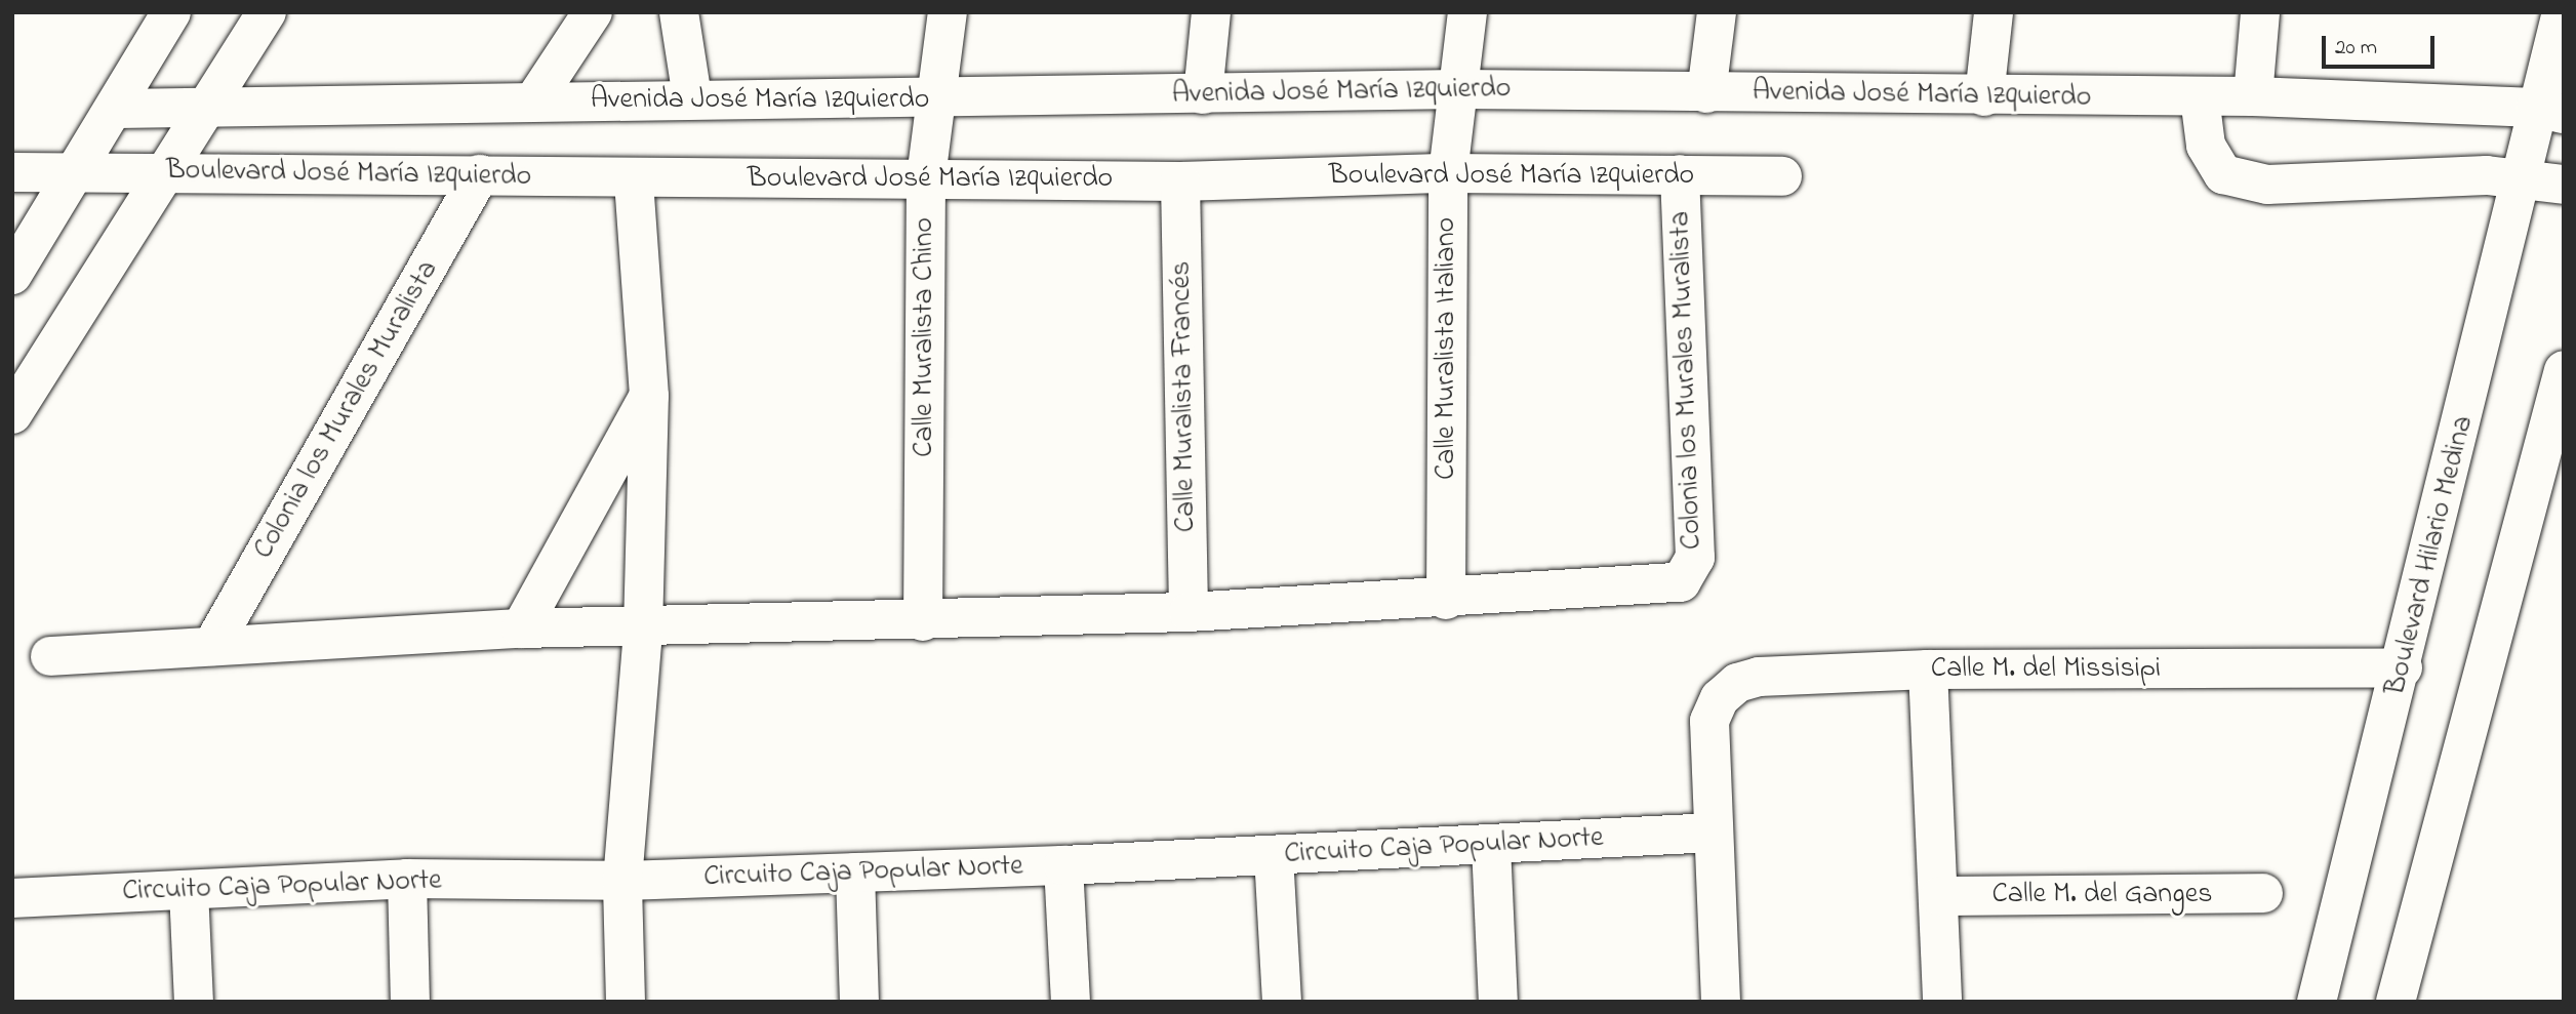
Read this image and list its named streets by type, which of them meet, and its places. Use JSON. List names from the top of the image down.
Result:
{
  "streets": {
    "street": [
      "Avenida José María Izquierdo",
      "Boulevard José María Izquierdo",
      "Calle Muralista Chino",
      "Calle Muralista Italiano",
      "Colonia los Murales Muralista",
      "Calle Muralista Francés",
      "Boulevard Hilario Medina",
      "Calle M. del Missisipi",
      "Circuito Caja Popular Norte",
      "Calle M. del Ganges"
    ]
  },
  "crossings": [
    ["Avenida José María Izquierdo", "Calle Muralista Chino"],
    ["Avenida José María Izquierdo", "Calle Muralista Italiano"],
    ["Avenida José María Izquierdo", "Boulevard Hilario Medina"],
    ["Boulevard José María Izquierdo", "Calle Muralista Chino"],
    ["Boulevard José María Izquierdo", "Calle Muralista Italiano"],
    ["Boulevard José María Izquierdo", "Colonia los Murales Muralista"],
    ["Boulevard José María Izquierdo", "Calle Muralista Francés"],
    ["Calle Muralista Italiano", "Colonia los Murales Muralista"],
    ["Boulevard Hilario Medina", "Calle M. del Missisipi"],
    ["Calle M. del Missisipi", "Circuito Caja Popular Norte"]
  ],
  "scale_bar": "20 m"
}
